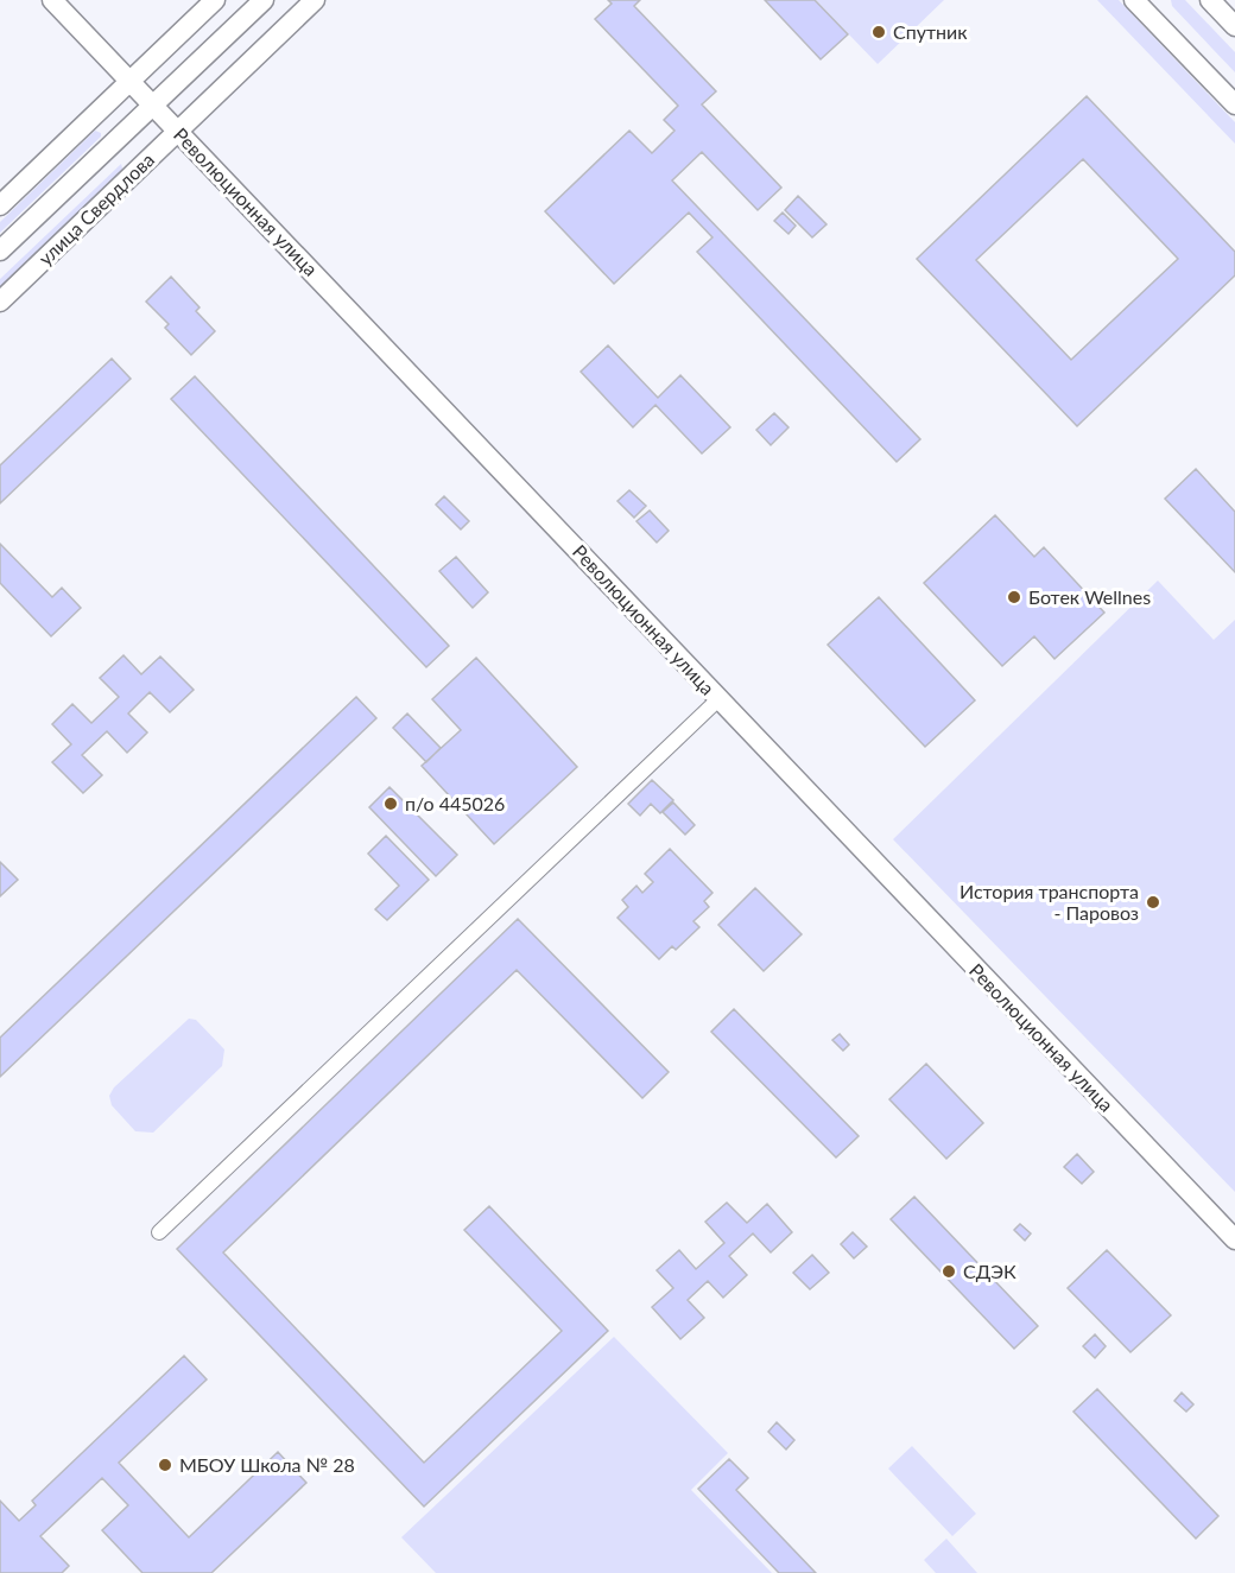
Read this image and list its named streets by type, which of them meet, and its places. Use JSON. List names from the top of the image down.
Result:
{
  "streets": {
    "main road": ["Революционная улица", "улица Свердлова"]
  },
  "crossings": [
    ["Революционная улица", "улица Свердлова"]
  ],
  "places": [
    "Спутник",
    "Ботек Wellnes",
    "п/о 445026",
    "История транспорта - Паровоз",
    "СДЭК",
    "МБОУ Школа № 28"
  ]
}
